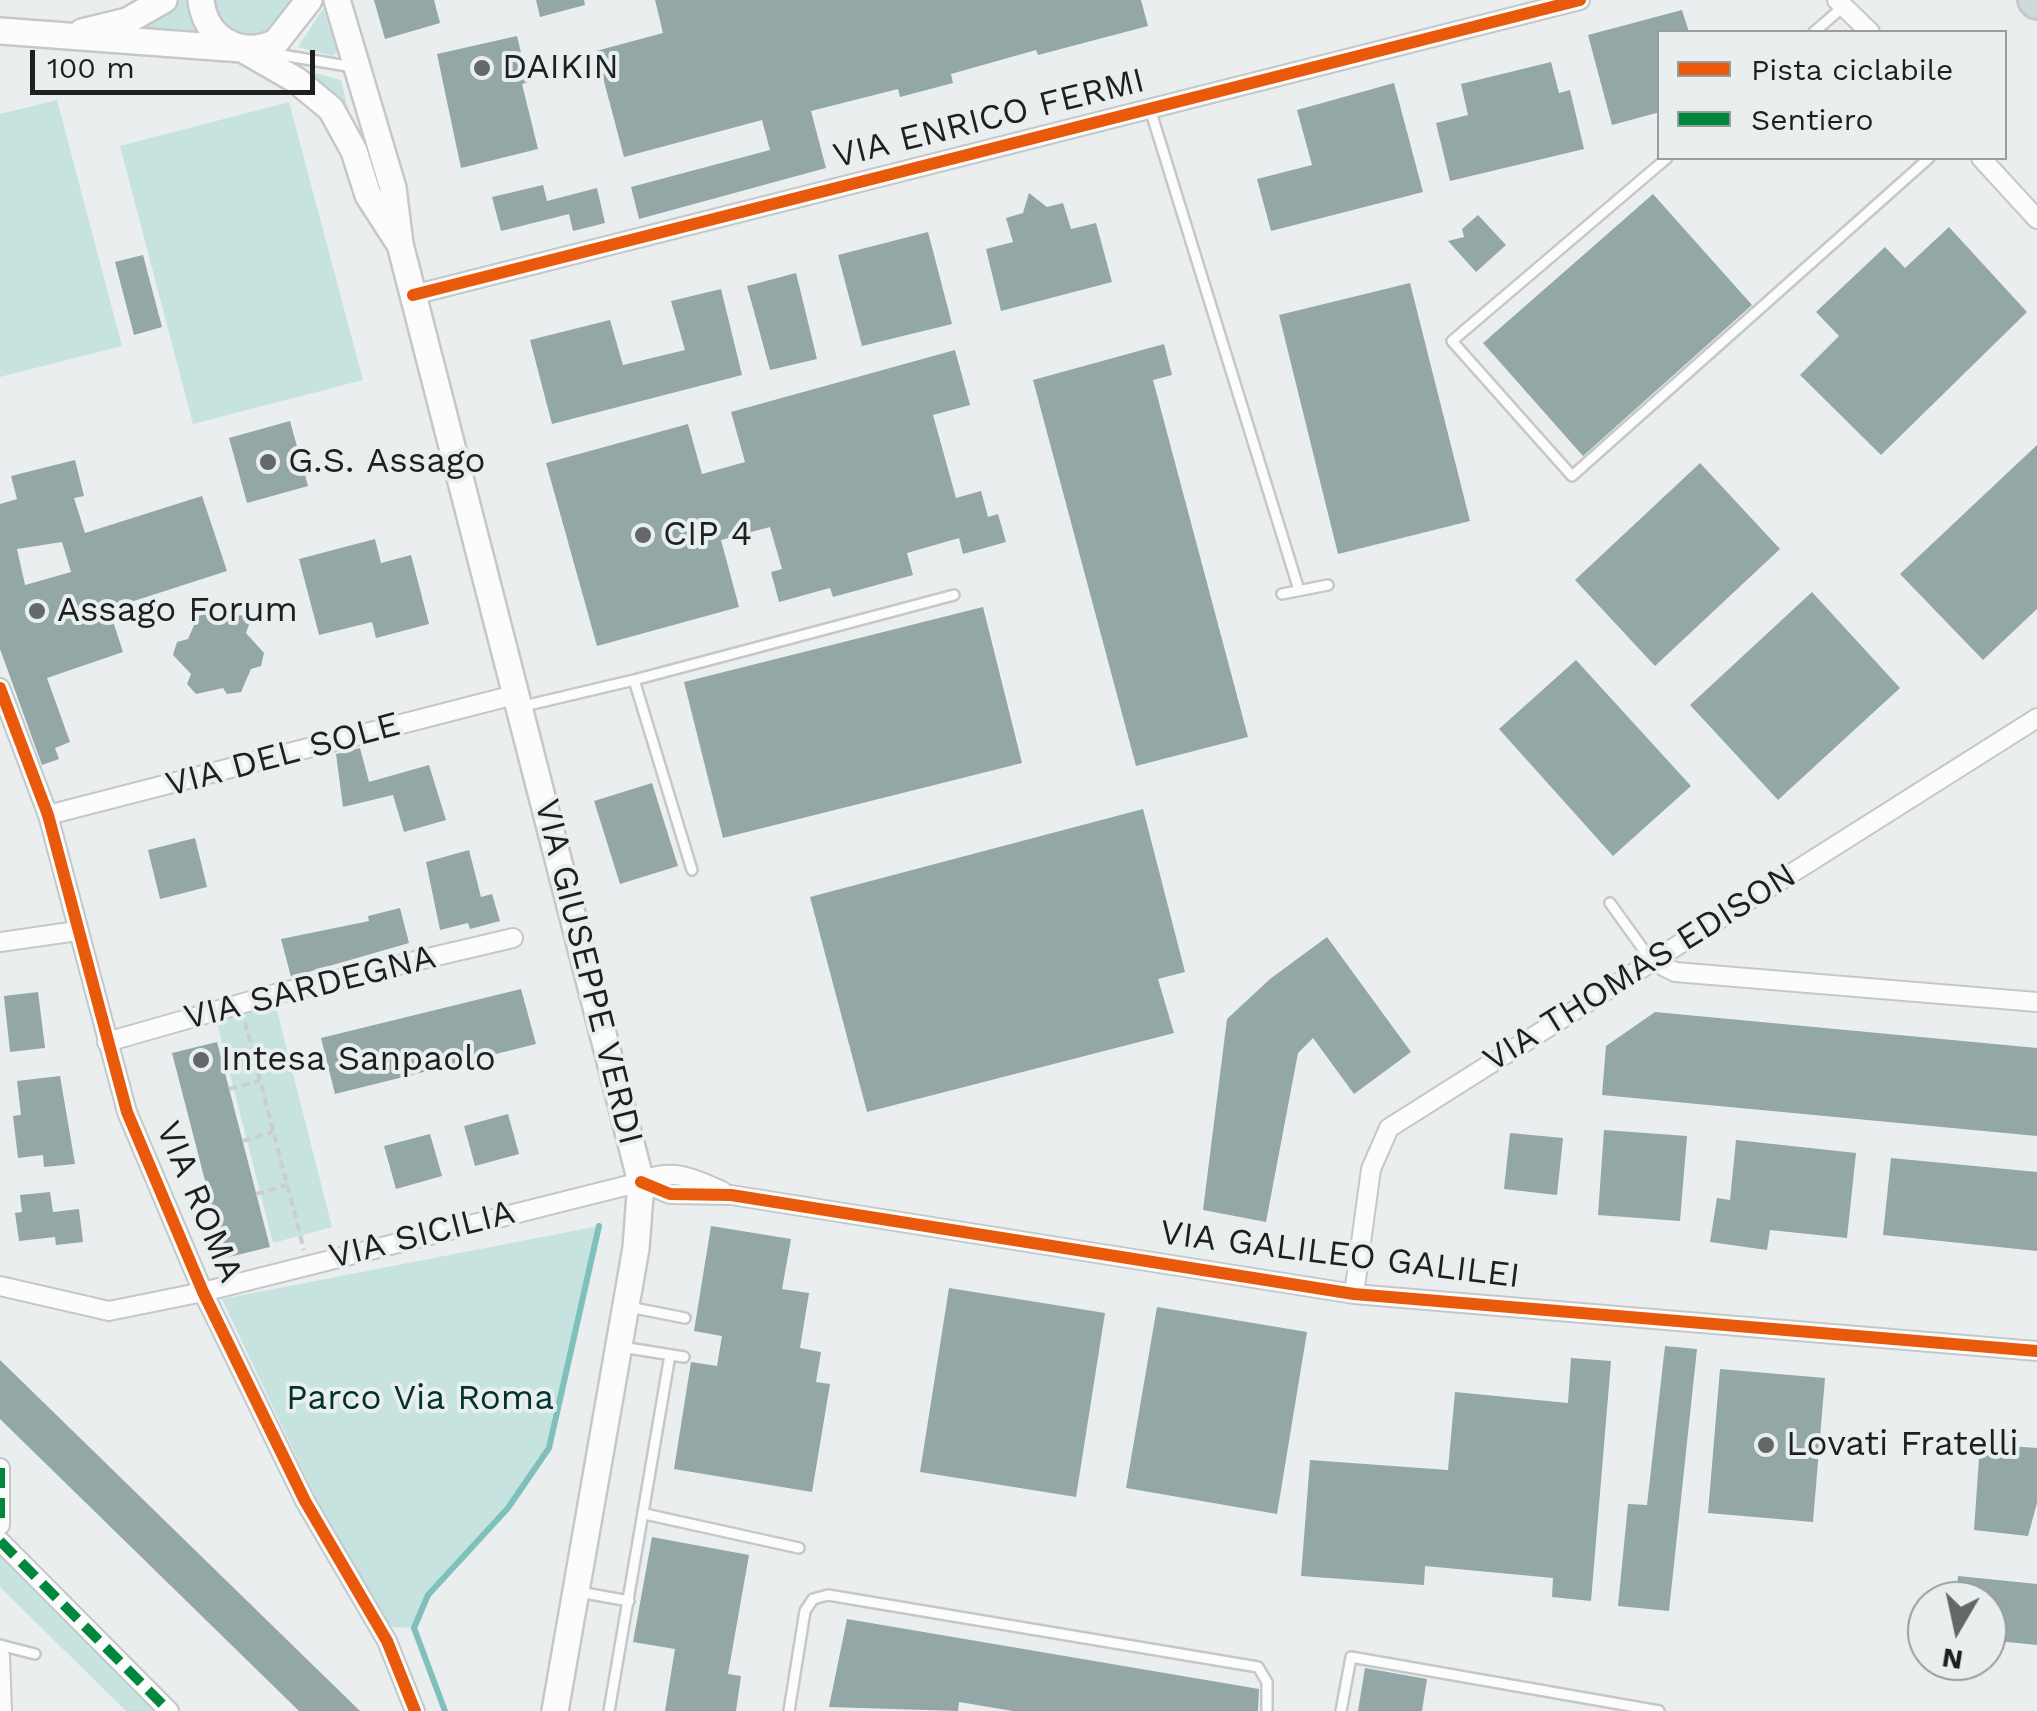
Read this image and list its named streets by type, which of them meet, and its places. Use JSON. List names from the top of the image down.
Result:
{
  "streets": {
    "main road": ["VIA GIUSEPPE VERDI"],
    "street": [
      "VIA ENRICO FERMI",
      "VIA DEL SOLE",
      "VIA THOMAS EDISON",
      "VIA SARDEGNA",
      "VIA ROMA",
      "VIA SICILIA",
      "VIA GALILEO GALILEI"
    ]
  },
  "crossings": [
    ["VIA ENRICO FERMI", "VIA GIUSEPPE VERDI"],
    ["VIA DEL SOLE", "VIA GIUSEPPE VERDI"],
    ["VIA DEL SOLE", "VIA ROMA"],
    ["VIA THOMAS EDISON", "VIA GALILEO GALILEI"],
    ["VIA GIUSEPPE VERDI", "VIA SICILIA"],
    ["VIA GIUSEPPE VERDI", "VIA GALILEO GALILEI"],
    ["VIA SARDEGNA", "VIA ROMA"],
    ["VIA ROMA", "VIA SICILIA"],
    ["VIA SICILIA", "VIA GALILEO GALILEI"]
  ],
  "parks": ["Parco Via Roma"],
  "places": [
    "DAIKIN",
    "G.S. Assago",
    "CIP 4",
    "Assago Forum",
    "Intesa Sanpaolo",
    "Lovati Fratelli"
  ],
  "legend": ["Pista ciclabile", "Sentiero"],
  "scale_bar": "100 m",
  "north": "bottom"
}
